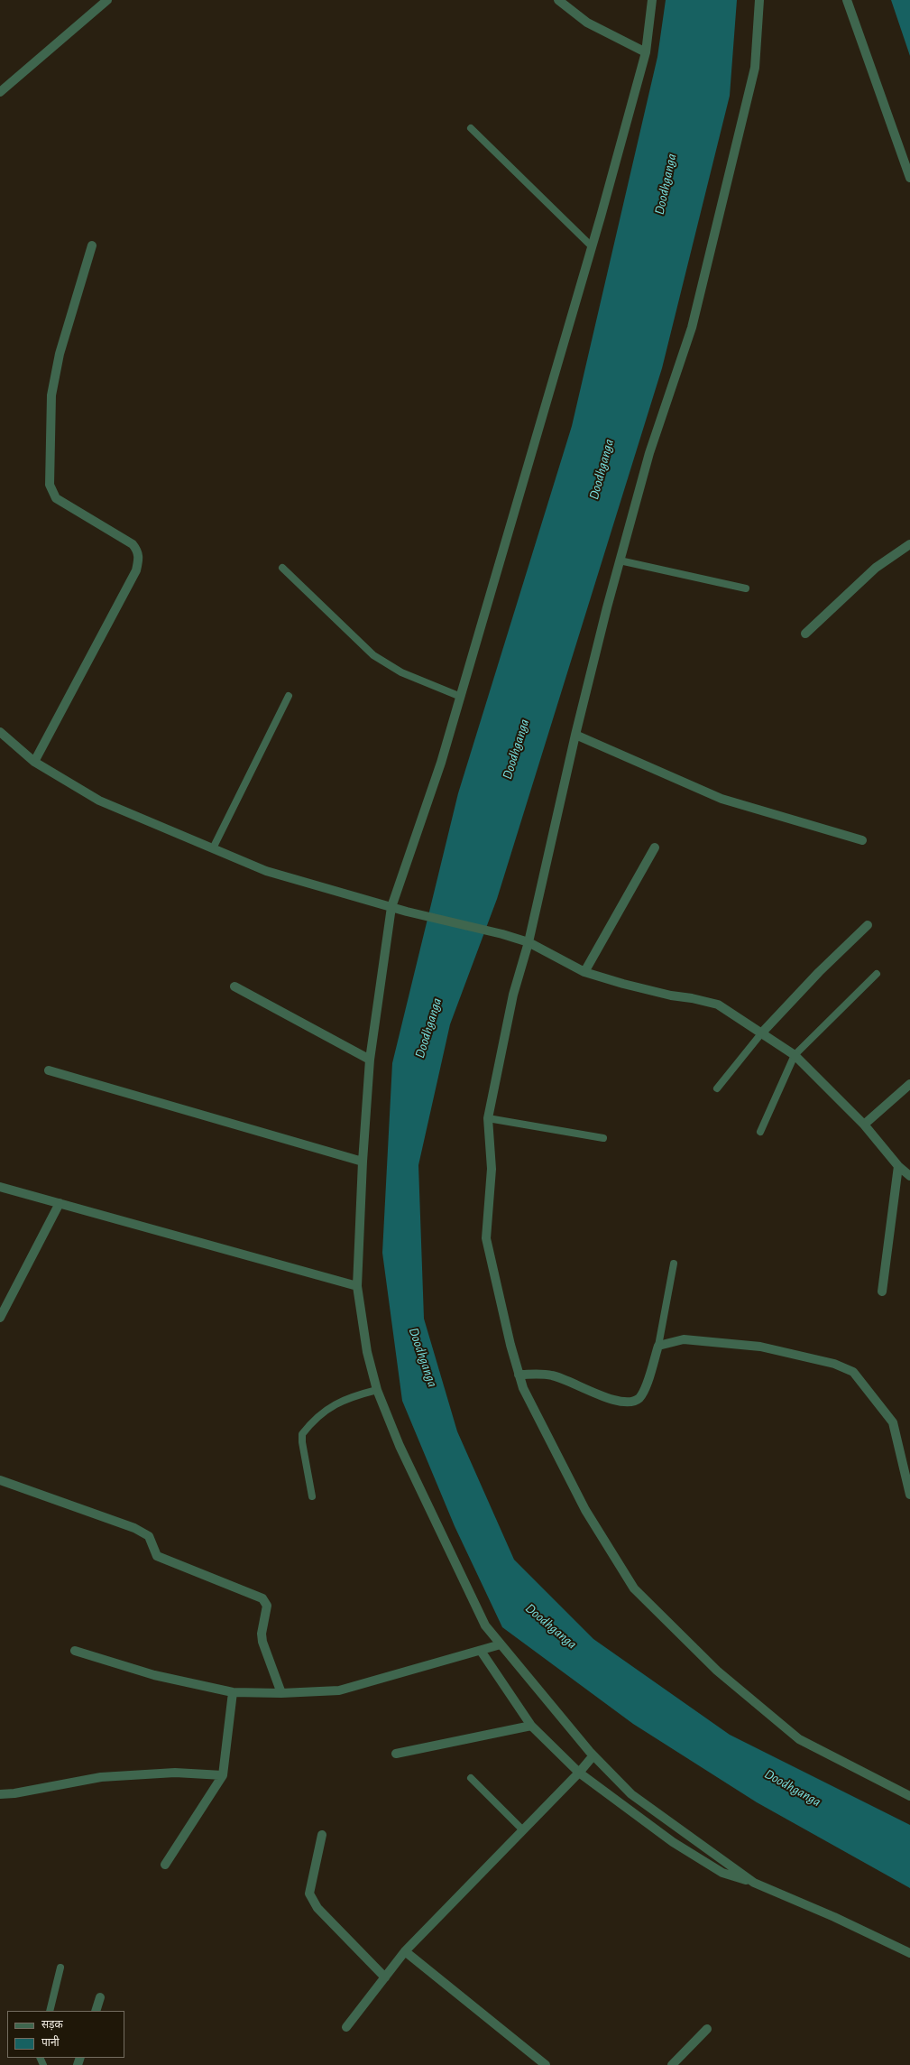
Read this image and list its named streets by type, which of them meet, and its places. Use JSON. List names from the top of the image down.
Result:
{
  "water": ["Doodhganga"],
  "legend": ["सड़क", "पानी"]
}
